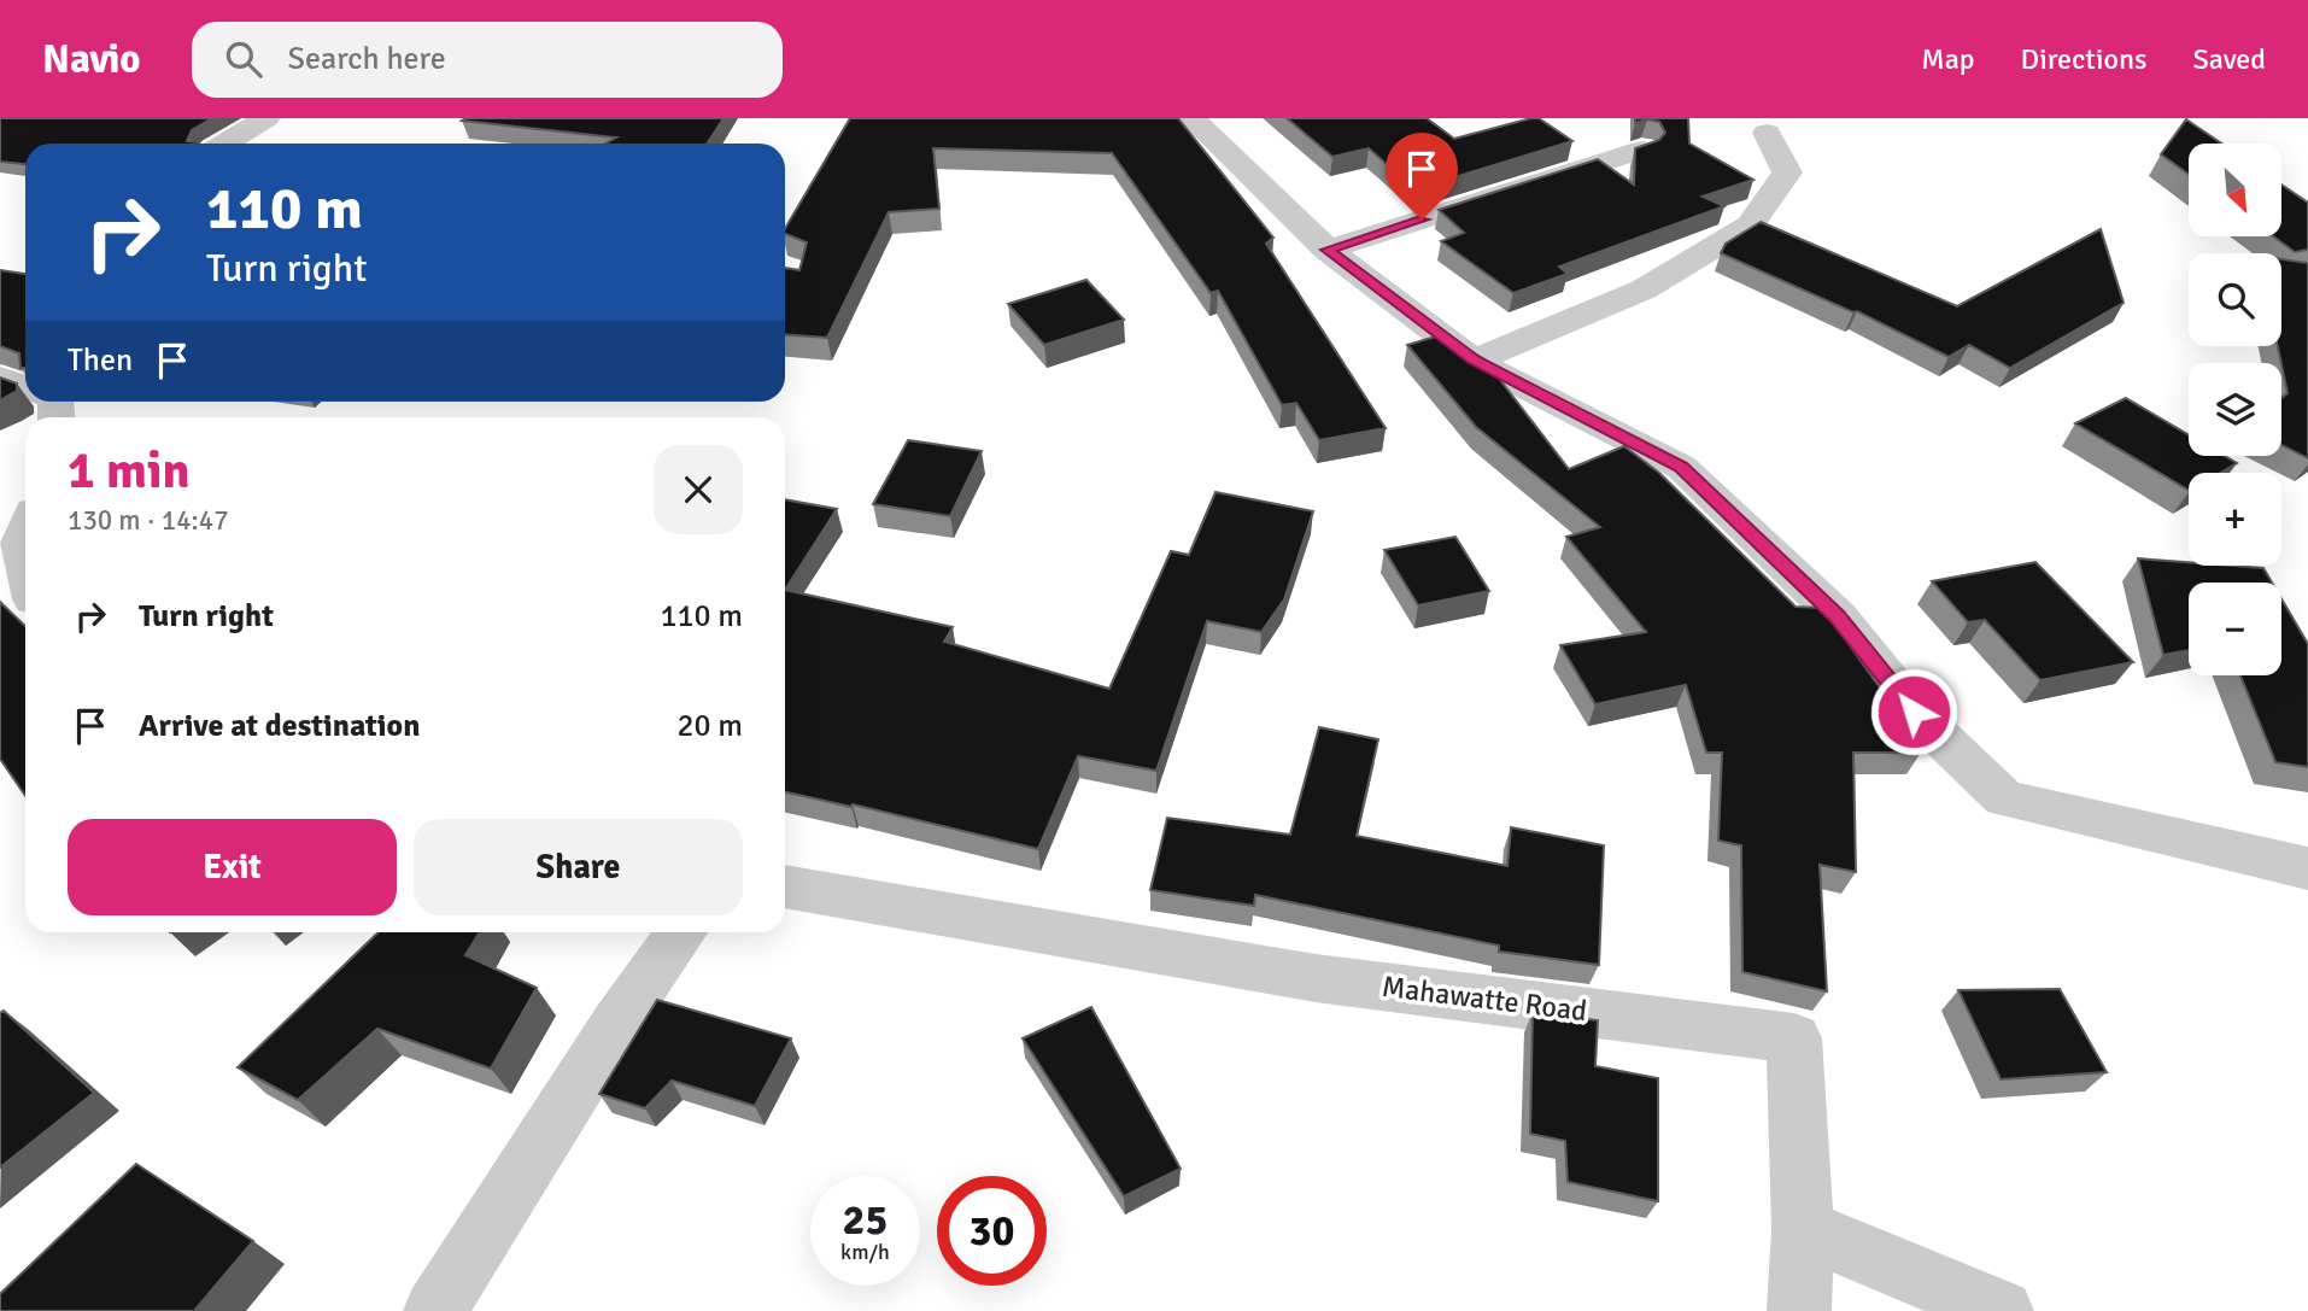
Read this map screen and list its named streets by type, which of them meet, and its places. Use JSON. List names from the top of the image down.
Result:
{
  "streets": {
    "street": ["Mahawatte Road"]
  },
  "north": "bottom right",
  "page": {
    "header": "Navio",
    "search": "Search here",
    "nav": ["Map", "Directions", "Saved"],
    "map_buttons": ["+", "−"],
    "turn": ["110 m", "Turn right"],
    "then": "Then",
    "heading": ["1 min", "130 m · 14:47"],
    "list": [
      {
        "name": "Turn right",
        "value": "110 m"
      },
      {
        "name": "Arrive at destination",
        "value": "20 m"
      }
    ],
    "buttons": ["Exit", "Share"],
    "speed": "25 km/h",
    "limit": "30"
  }
}
